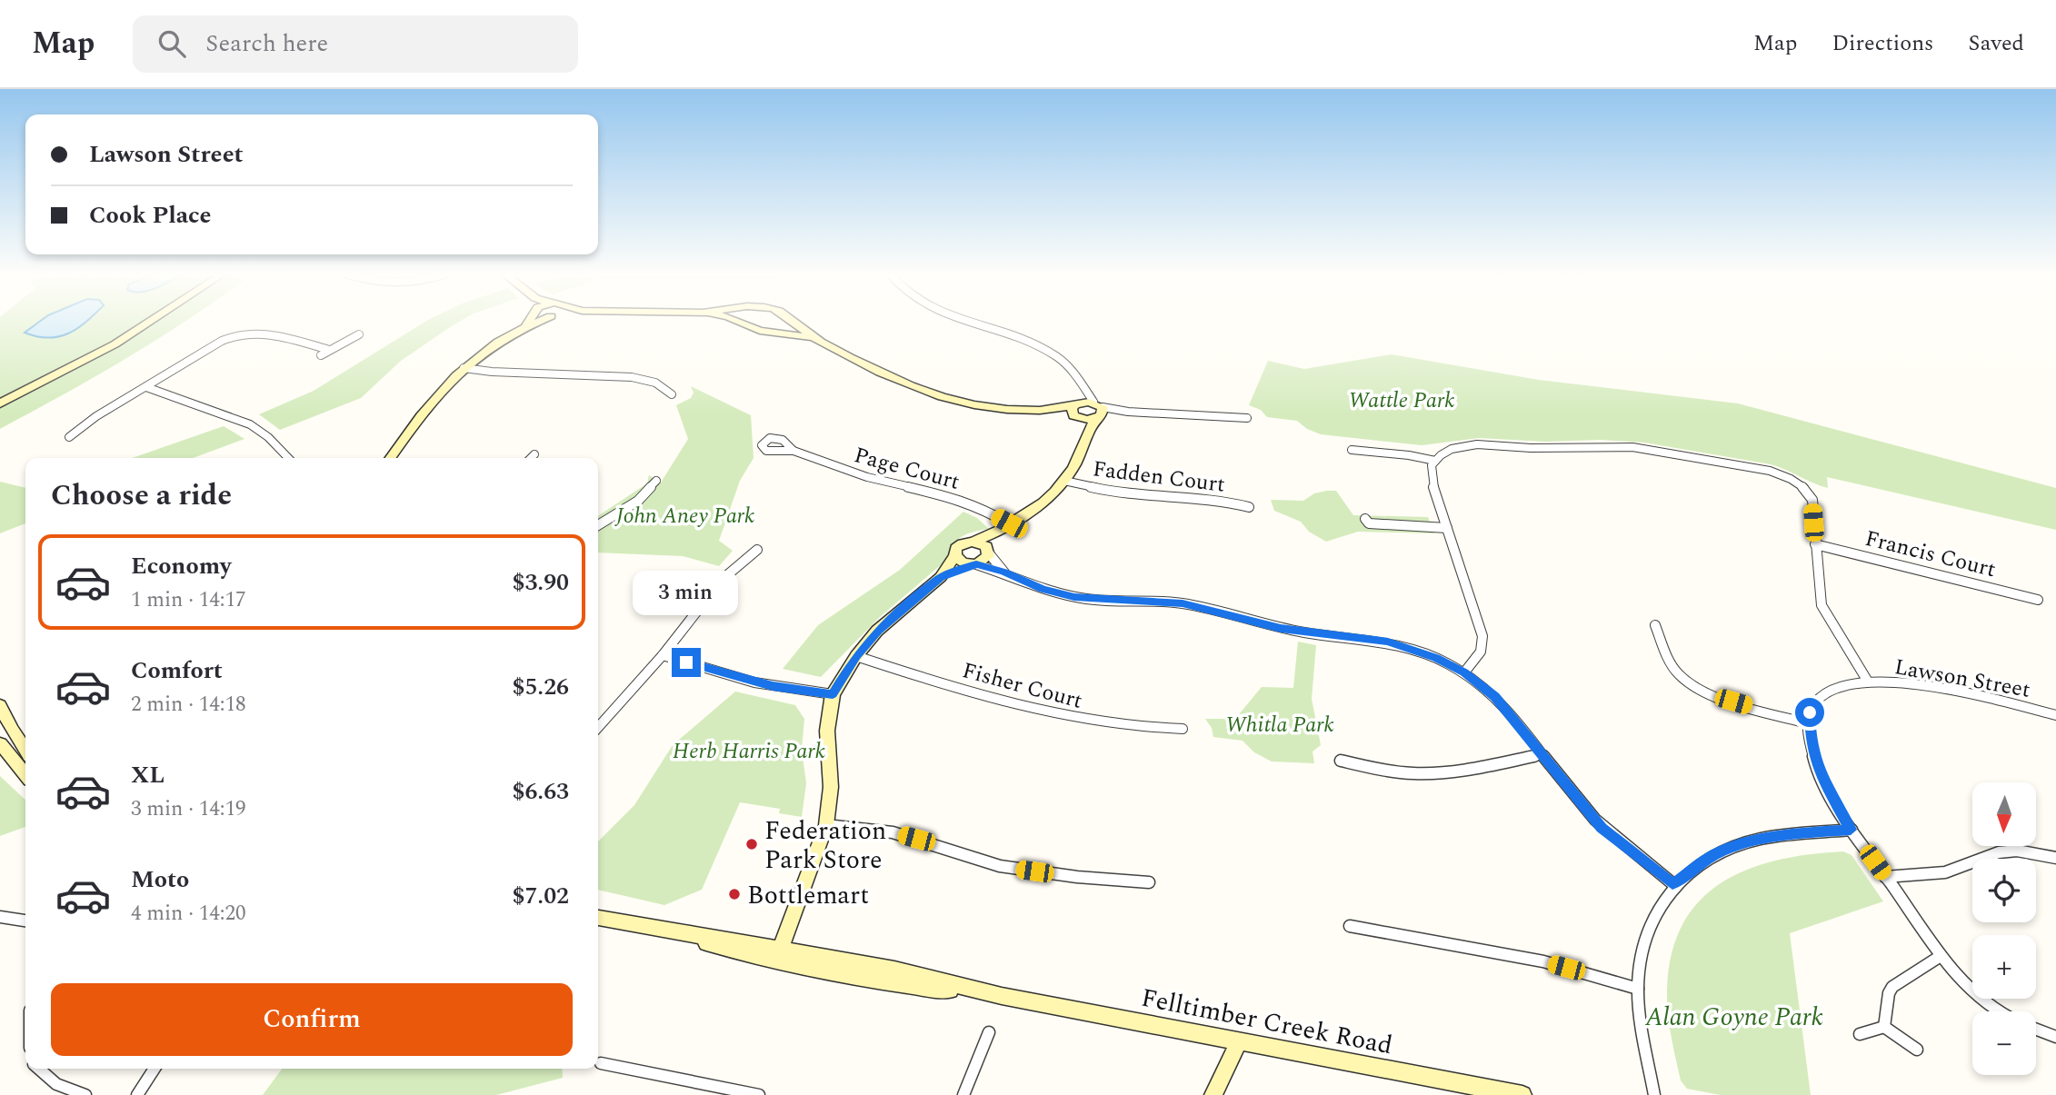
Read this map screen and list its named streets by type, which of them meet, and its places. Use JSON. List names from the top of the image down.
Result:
{
  "streets": {
    "street": [
      "Page Court",
      "Fadden Court",
      "Francis Court",
      "Lawson Street",
      "Fisher Court",
      "Felltimber Creek Road"
    ]
  },
  "parks": [
    "Wattle Park",
    "John Aney Park",
    "Whitla Park",
    "Herb Harris Park",
    "Alan Goyne Park"
  ],
  "places": ["Federation Park Store", "Bottlemart"],
  "north": "bottom",
  "page": {
    "header": "Map",
    "search": "Search here",
    "nav": ["Map", "Directions", "Saved"],
    "banner": ["Lawson Street", "Cook Place"],
    "heading": "Choose a ride",
    "list": [
      {
        "name": "Economy",
        "note": "1 min · 14:17",
        "value": "$3.90"
      },
      {
        "name": "Comfort",
        "note": "2 min · 14:18",
        "value": "$5.26"
      },
      {
        "name": "XL",
        "note": "3 min · 14:19",
        "value": "$6.63"
      },
      {
        "name": "Moto",
        "note": "4 min · 14:20",
        "value": "$7.02"
      }
    ],
    "bubble": "3 min",
    "map_buttons": ["+", "−"],
    "buttons": "Confirm"
  }
}
